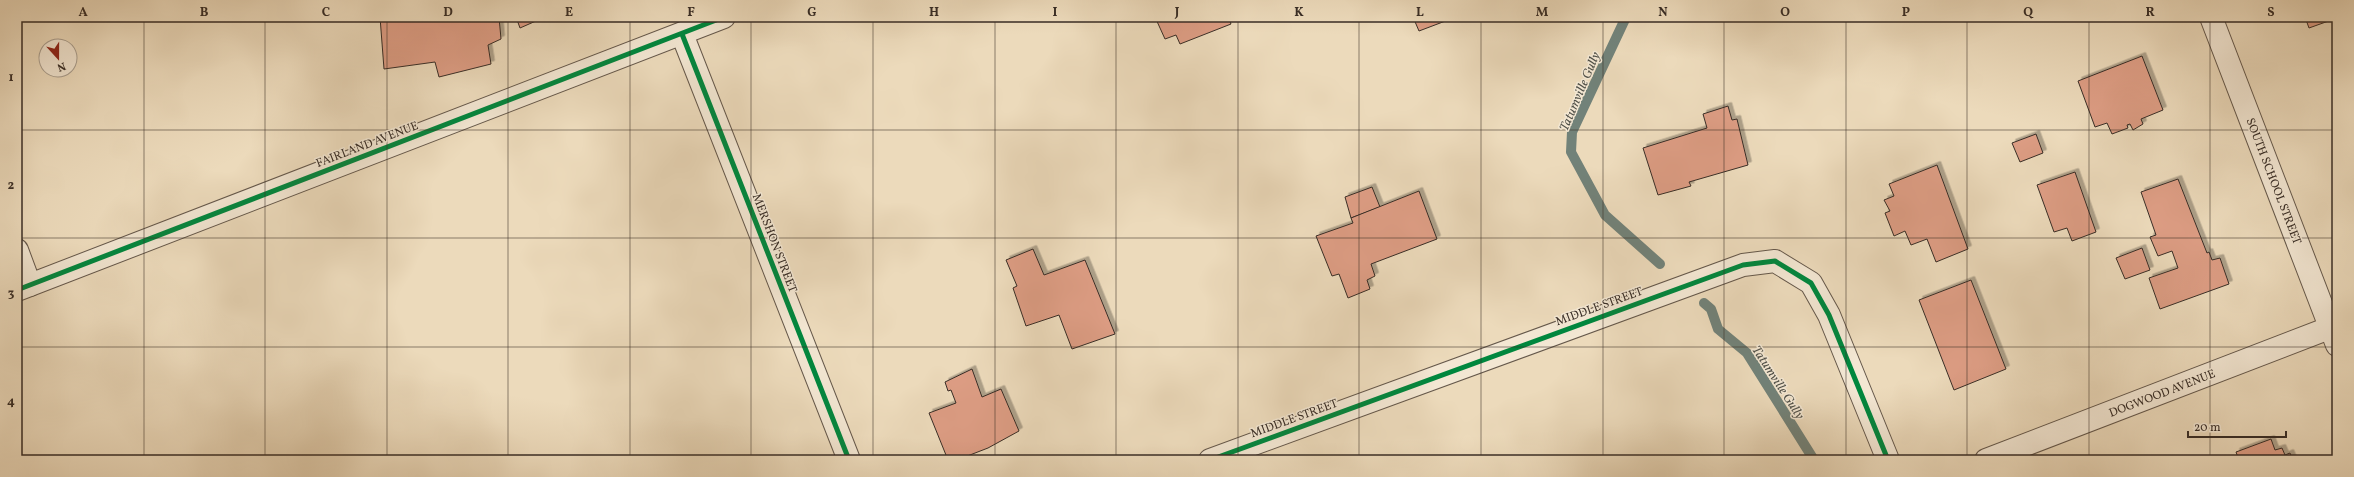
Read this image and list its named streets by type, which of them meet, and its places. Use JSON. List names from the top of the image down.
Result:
{
  "streets": {
    "street": [
      "FAIRLAND AVENUE",
      "SOUTH SCHOOL STREET",
      "MERSHON STREET",
      "MIDDLE STREET",
      "DOGWOOD AVENUE"
    ]
  },
  "crossings": [
    ["FAIRLAND AVENUE", "MERSHON STREET"],
    ["SOUTH SCHOOL STREET", "DOGWOOD AVENUE"]
  ],
  "water": ["Tatumville Gully"],
  "scale_bar": "20 m",
  "north": "bottom",
  "grid": {
    "columns": [
      "A",
      "B",
      "C",
      "D",
      "E",
      "F",
      "G",
      "H",
      "I",
      "J",
      "K",
      "L",
      "M",
      "N",
      "O",
      "P",
      "Q",
      "R",
      "S"
    ],
    "rows": [
      "1",
      "2",
      "3",
      "4"
    ]
  }
}
